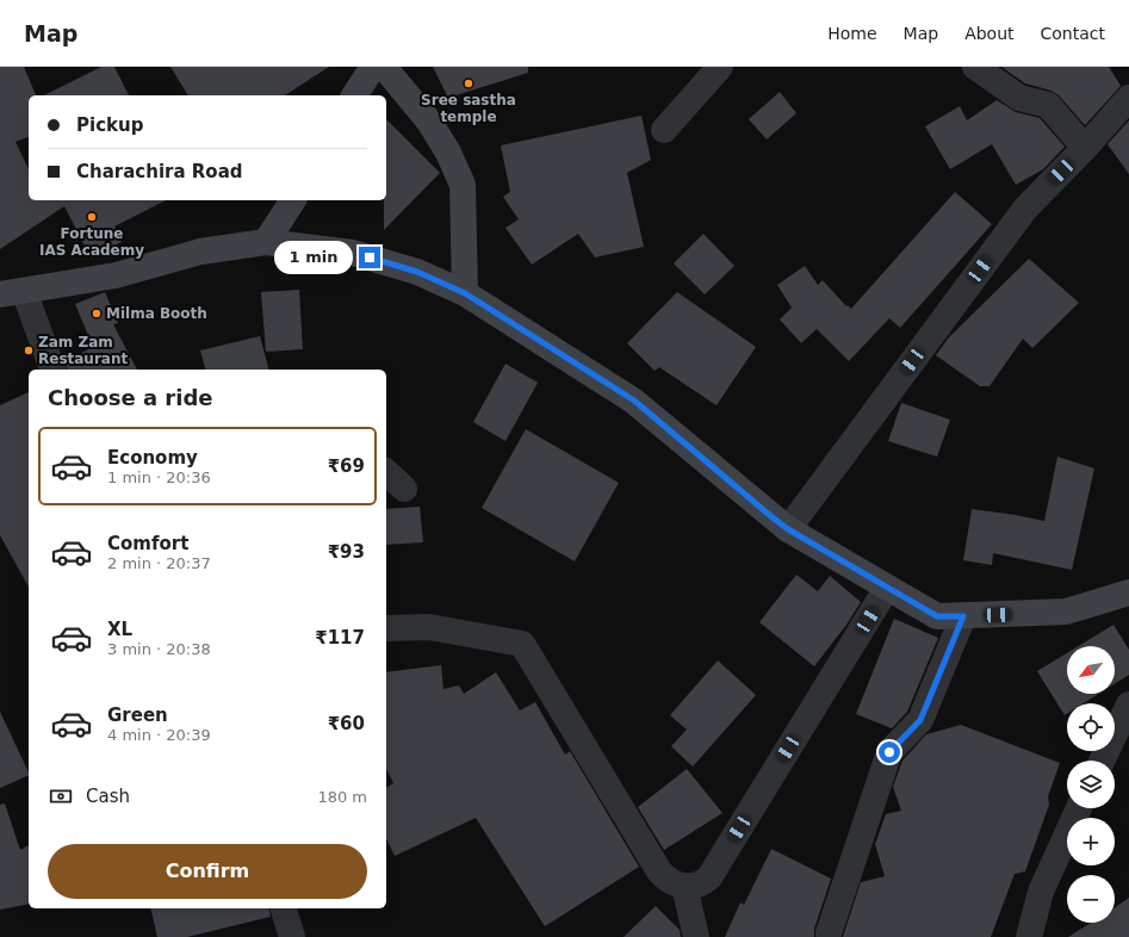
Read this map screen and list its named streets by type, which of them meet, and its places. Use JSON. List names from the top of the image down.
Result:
{
  "places": [
    "Sree sastha temple",
    "Fortune IAS Academy",
    "Milma Booth",
    "Zam Zam Restaurant"
  ],
  "north": "bottom left",
  "page": {
    "header": "Map",
    "nav": [
      "Home",
      "Map",
      "About",
      "Contact"
    ],
    "banner": ["Pickup", "Charachira Road"],
    "bubble": "1 min",
    "heading": "Choose a ride",
    "list": [
      {
        "name": "Economy",
        "note": "1 min · 20:36",
        "value": "₹69"
      },
      {
        "name": "Comfort",
        "note": "2 min · 20:37",
        "value": "₹93"
      },
      {
        "name": "XL",
        "note": "3 min · 20:38",
        "value": "₹117"
      },
      {
        "name": "Green",
        "note": "4 min · 20:39",
        "value": "₹60"
      }
    ],
    "map_buttons": ["+", "−"],
    "pay": ["Cash", "180 m"],
    "buttons": "Confirm"
  }
}
